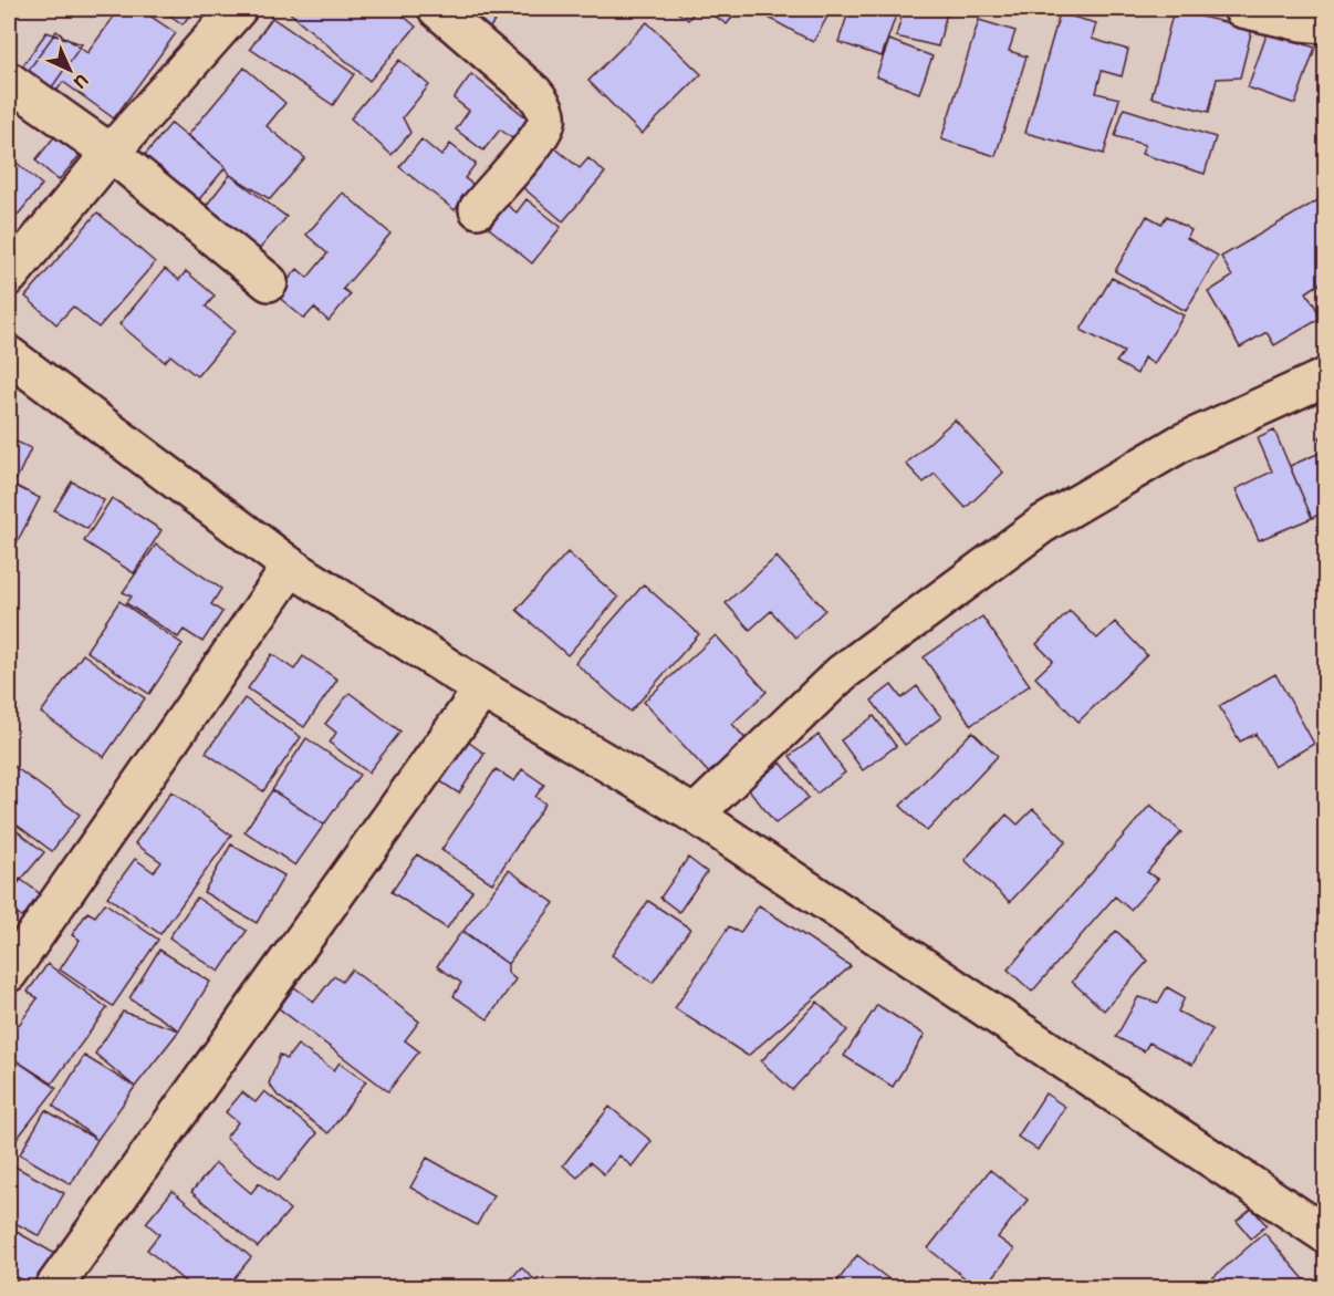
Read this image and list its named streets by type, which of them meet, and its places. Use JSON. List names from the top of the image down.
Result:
{
  "north": "bottom right"
}
